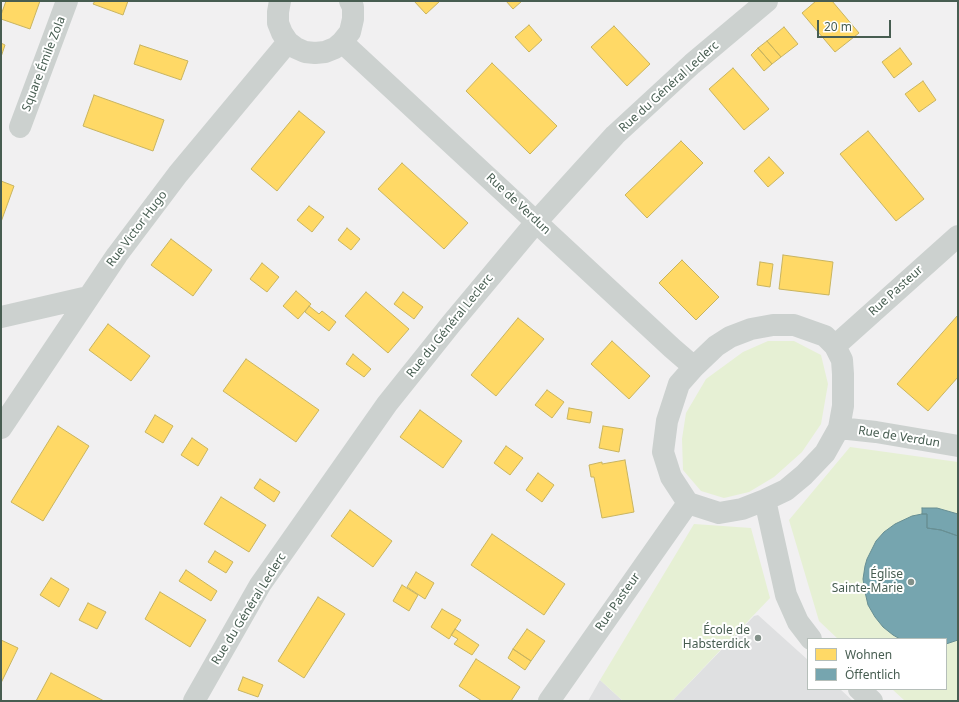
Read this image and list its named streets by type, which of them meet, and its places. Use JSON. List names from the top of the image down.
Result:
{
  "streets": {
    "street": [
      "Square Émile Zola",
      "Rue du Général Leclerc",
      "Rue de Verdun",
      "Rue Victor Hugo",
      "Rue Pasteur"
    ]
  },
  "crossings": [
    ["Rue du Général Leclerc", "Rue de Verdun"]
  ],
  "places": ["Église Sainte-Marie", "École de Habsterdick"],
  "legend": ["Wohnen", "Öffentlich"],
  "scale_bar": "20 m"
}
